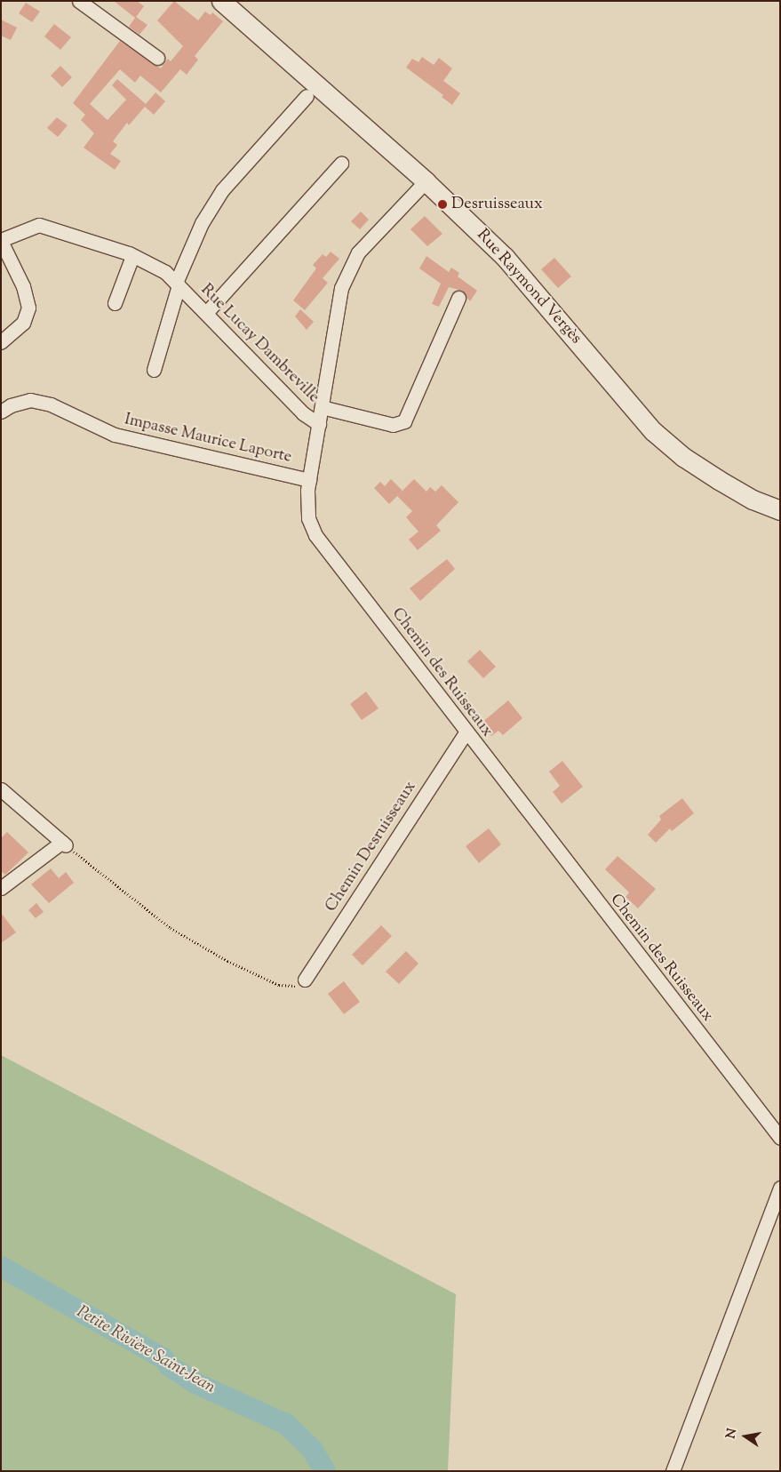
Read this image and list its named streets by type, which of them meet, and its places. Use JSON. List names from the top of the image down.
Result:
{
  "streets": {
    "main road": ["Rue Raymond Vergès"],
    "street": [
      "Rue Lucay Dambreville",
      "Impasse Maurice Laporte",
      "Chemin des Ruisseaux",
      "Chemin Desruisseaux"
    ]
  },
  "crossings": [
    ["Rue Raymond Vergès", "Chemin des Ruisseaux"],
    ["Rue Lucay Dambreville", "Chemin des Ruisseaux"],
    ["Impasse Maurice Laporte", "Chemin des Ruisseaux"],
    ["Chemin des Ruisseaux", "Chemin Desruisseaux"]
  ],
  "water": ["Petite Rivière Saint-Jean"],
  "places": ["Desruisseaux"],
  "north": "left"
}
